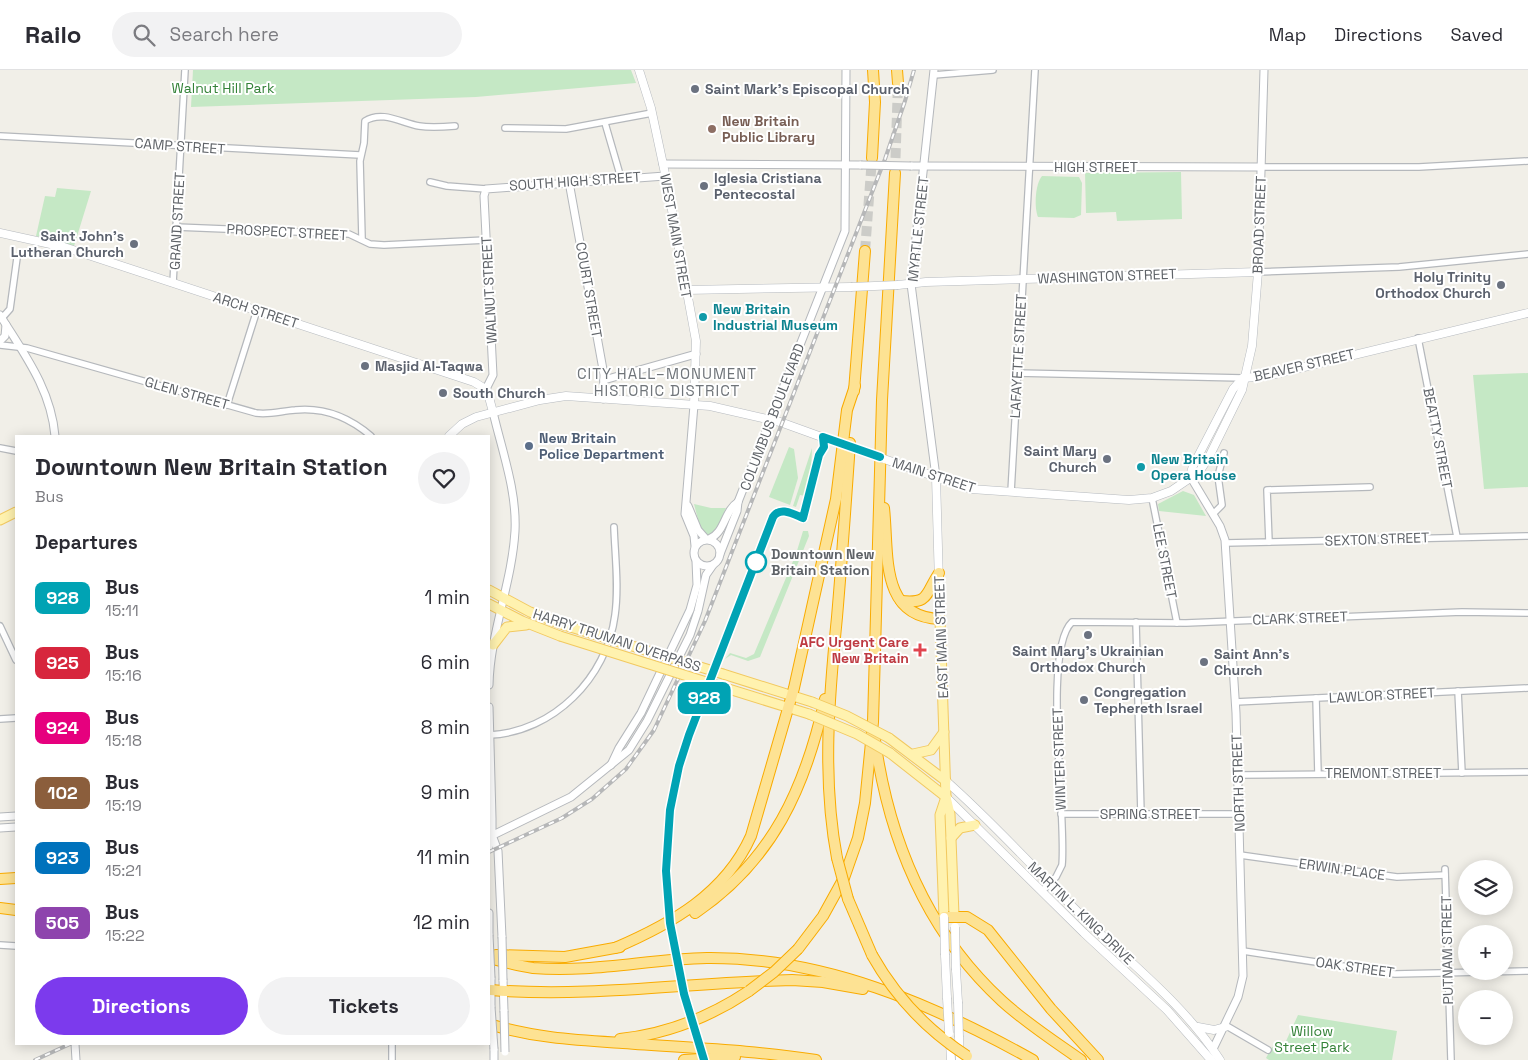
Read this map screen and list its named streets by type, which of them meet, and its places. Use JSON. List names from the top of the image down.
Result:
{
  "streets": {
    "main road": [
      "BROAD STREET",
      "WEST MAIN STREET",
      "WASHINGTON STREET",
      "ARCH STREET",
      "BEAVER STREET",
      "MAIN STREET",
      "EAST MAIN STREET",
      "HARRY TRUMAN OVERPASS",
      "MARTIN L. KING DRIVE"
    ],
    "street": [
      "CAMP STREET",
      "HIGH STREET",
      "SOUTH HIGH STREET",
      "GRAND STREET",
      "MYRTLE STREET",
      "PROSPECT STREET",
      "WALNUT STREET",
      "COURT STREET",
      "LAFAYETTE STREET",
      "GLEN STREET",
      "COLUMBUS BOULEVARD",
      "BEATTY STREET",
      "SEXTON STREET",
      "LEE STREET",
      "CLARK STREET",
      "LAWLOR STREET",
      "WINTER STREET",
      "TREMONT STREET",
      "NORTH STREET",
      "SPRING STREET",
      "ERWIN PLACE",
      "PUTNAM STREET",
      "OAK STREET"
    ]
  },
  "crossings": [
    ["CAMP STREET", "GRAND STREET"],
    ["HIGH STREET", "BROAD STREET"],
    ["HIGH STREET", "MYRTLE STREET"],
    ["HIGH STREET", "WEST MAIN STREET"],
    ["HIGH STREET", "LAFAYETTE STREET"],
    ["HIGH STREET", "COLUMBUS BOULEVARD"],
    ["SOUTH HIGH STREET", "WEST MAIN STREET"],
    ["SOUTH HIGH STREET", "WALNUT STREET"],
    ["SOUTH HIGH STREET", "COURT STREET"],
    ["GRAND STREET", "PROSPECT STREET"],
    ["GRAND STREET", "ARCH STREET"],
    ["BROAD STREET", "WASHINGTON STREET"],
    ["BROAD STREET", "BEAVER STREET"],
    ["BROAD STREET", "MAIN STREET"],
    ["MYRTLE STREET", "WASHINGTON STREET"],
    ["MYRTLE STREET", "MAIN STREET"],
    ["MYRTLE STREET", "EAST MAIN STREET"],
    ["PROSPECT STREET", "WALNUT STREET"],
    ["WEST MAIN STREET", "WASHINGTON STREET"],
    ["WEST MAIN STREET", "MAIN STREET"],
    ["WASHINGTON STREET", "LAFAYETTE STREET"],
    ["WASHINGTON STREET", "COLUMBUS BOULEVARD"],
    ["WALNUT STREET", "ARCH STREET"],
    ["COURT STREET", "MAIN STREET"],
    ["LAFAYETTE STREET", "BEAVER STREET"],
    ["LAFAYETTE STREET", "MAIN STREET"],
    ["BEAVER STREET", "BEATTY STREET"],
    ["BEAVER STREET", "MAIN STREET"],
    ["COLUMBUS BOULEVARD", "MAIN STREET"],
    ["BEATTY STREET", "SEXTON STREET"],
    ["MAIN STREET", "LEE STREET"],
    ["MAIN STREET", "EAST MAIN STREET"],
    ["MAIN STREET", "NORTH STREET"],
    ["SEXTON STREET", "NORTH STREET"],
    ["LEE STREET", "CLARK STREET"],
    ["CLARK STREET", "WINTER STREET"],
    ["CLARK STREET", "NORTH STREET"],
    ["EAST MAIN STREET", "HARRY TRUMAN OVERPASS"],
    ["EAST MAIN STREET", "MARTIN L. KING DRIVE"],
    ["HARRY TRUMAN OVERPASS", "MARTIN L. KING DRIVE"],
    ["LAWLOR STREET", "NORTH STREET"],
    ["WINTER STREET", "SPRING STREET"],
    ["WINTER STREET", "MARTIN L. KING DRIVE"],
    ["TREMONT STREET", "NORTH STREET"],
    ["NORTH STREET", "SPRING STREET"],
    ["NORTH STREET", "ERWIN PLACE"],
    ["NORTH STREET", "MARTIN L. KING DRIVE"],
    ["NORTH STREET", "OAK STREET"],
    ["ERWIN PLACE", "PUTNAM STREET"],
    ["PUTNAM STREET", "OAK STREET"]
  ],
  "districts": ["CITY HALL–MONUMENT HISTORIC DISTRICT"],
  "parks": ["Walnut Hill Park", "Willow Street Park"],
  "places": {
    "other": [
      "Saint Mark's Episcopal Church",
      "New Britain Public Library",
      "Iglesia Cristiana Pentecostal",
      "Saint John's Lutheran Church",
      "Holy Trinity Orthodox Church",
      "New Britain Industrial Museum",
      "Masjid Al-Taqwa",
      "South Church",
      "New Britain Police Department",
      "Saint Mary Church",
      "New Britain Opera House",
      "Downtown New Britain Station",
      "Saint Mary's Ukrainian Orthodox Church",
      "Saint Ann's Church",
      "Congregation Tephereth Israel"
    ],
    "health": ["AFC Urgent Care New Britain"]
  },
  "lines": ["bus line 928"],
  "page": {
    "header": "Railo",
    "search": "Search here",
    "nav": ["Map", "Directions", "Saved"],
    "on_map": "928",
    "heading": [
      ["Downtown New Britain Station", "Bus"],
      "Departures"
    ],
    "list": [
      {
        "mark": "928",
        "name": "Bus",
        "note": "15:11",
        "value": "1 min"
      },
      {
        "mark": "925",
        "name": "Bus",
        "note": "15:16",
        "value": "6 min"
      },
      {
        "mark": "924",
        "name": "Bus",
        "note": "15:18",
        "value": "8 min"
      },
      {
        "mark": "102",
        "name": "Bus",
        "note": "15:19",
        "value": "9 min"
      },
      {
        "mark": "923",
        "name": "Bus",
        "note": "15:21",
        "value": "11 min"
      },
      {
        "mark": "505",
        "name": "Bus",
        "note": "15:22",
        "value": "12 min"
      }
    ],
    "map_buttons": ["+", "−"],
    "buttons": ["Directions", "Tickets"]
  }
}
